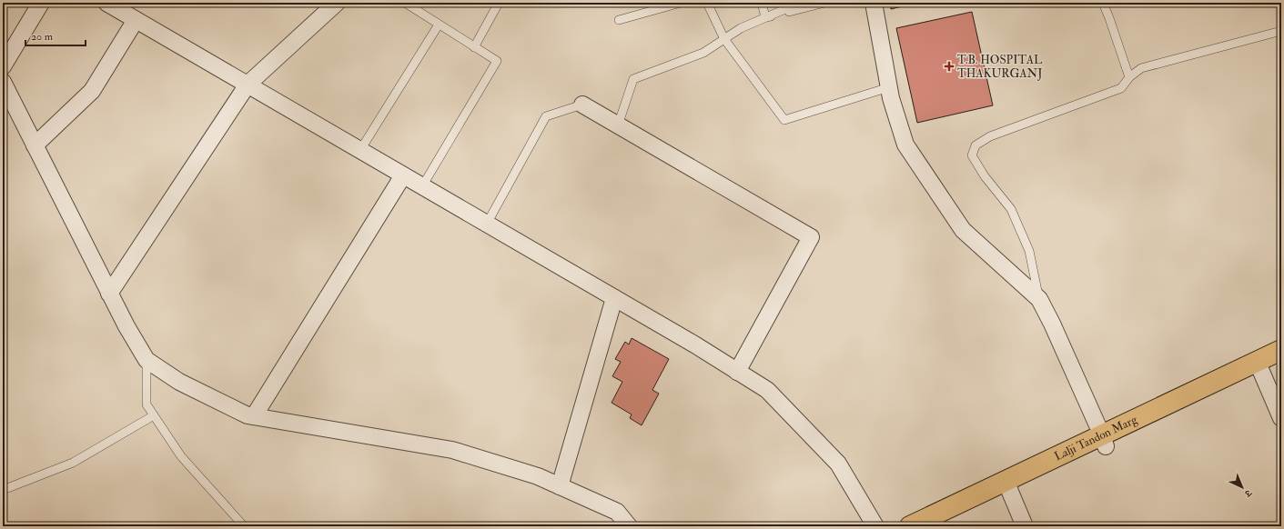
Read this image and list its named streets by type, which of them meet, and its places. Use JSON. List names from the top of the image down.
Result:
{
  "streets": {
    "main road": ["Lalji Tandon Marg"]
  },
  "places": {
    "health": ["T.B. HOSPITAL THAKURGANJ"]
  },
  "scale_bar": "20 m",
  "north": "bottom right"
}
